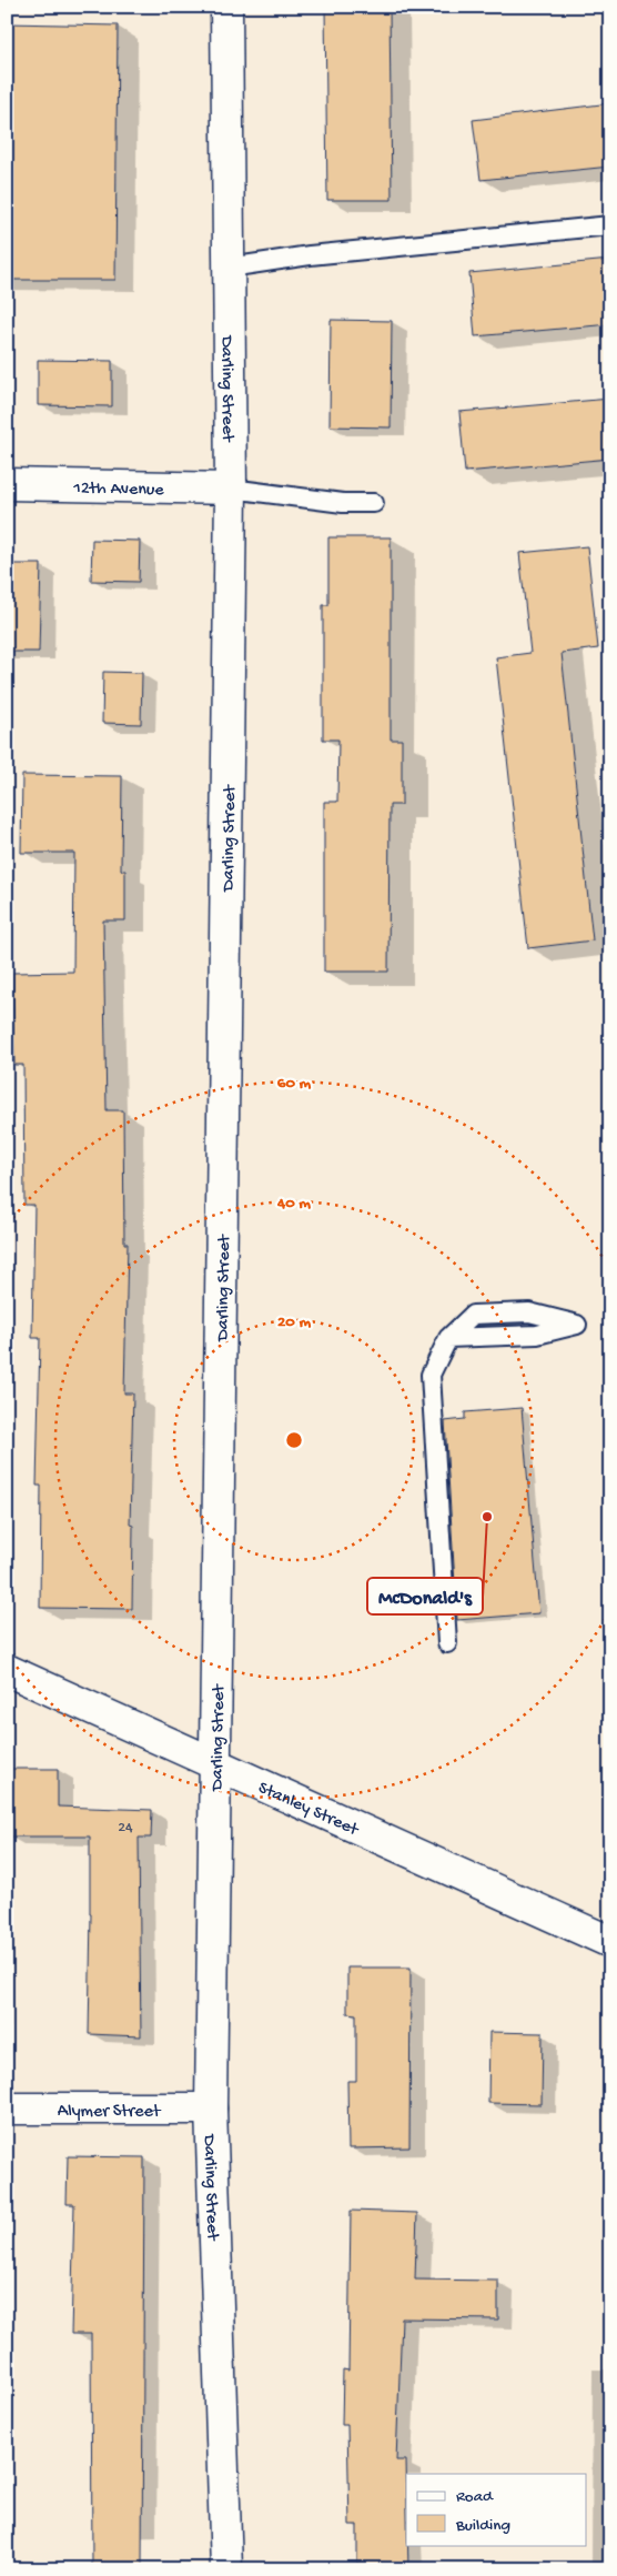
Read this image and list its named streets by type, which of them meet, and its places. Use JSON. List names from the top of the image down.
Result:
{
  "streets": {
    "street": [
      "Darling Street",
      "12th Avenue",
      "Stanley Street",
      "Alymer Street"
    ]
  },
  "crossings": [
    ["Darling Street", "12th Avenue"],
    ["Darling Street", "Stanley Street"],
    ["Darling Street", "Alymer Street"]
  ],
  "places": ["McDonald's"],
  "house_numbers": ["24"],
  "legend": ["Road", "Building"],
  "rings": ["60 m", "40 m", "20 m"]
}
